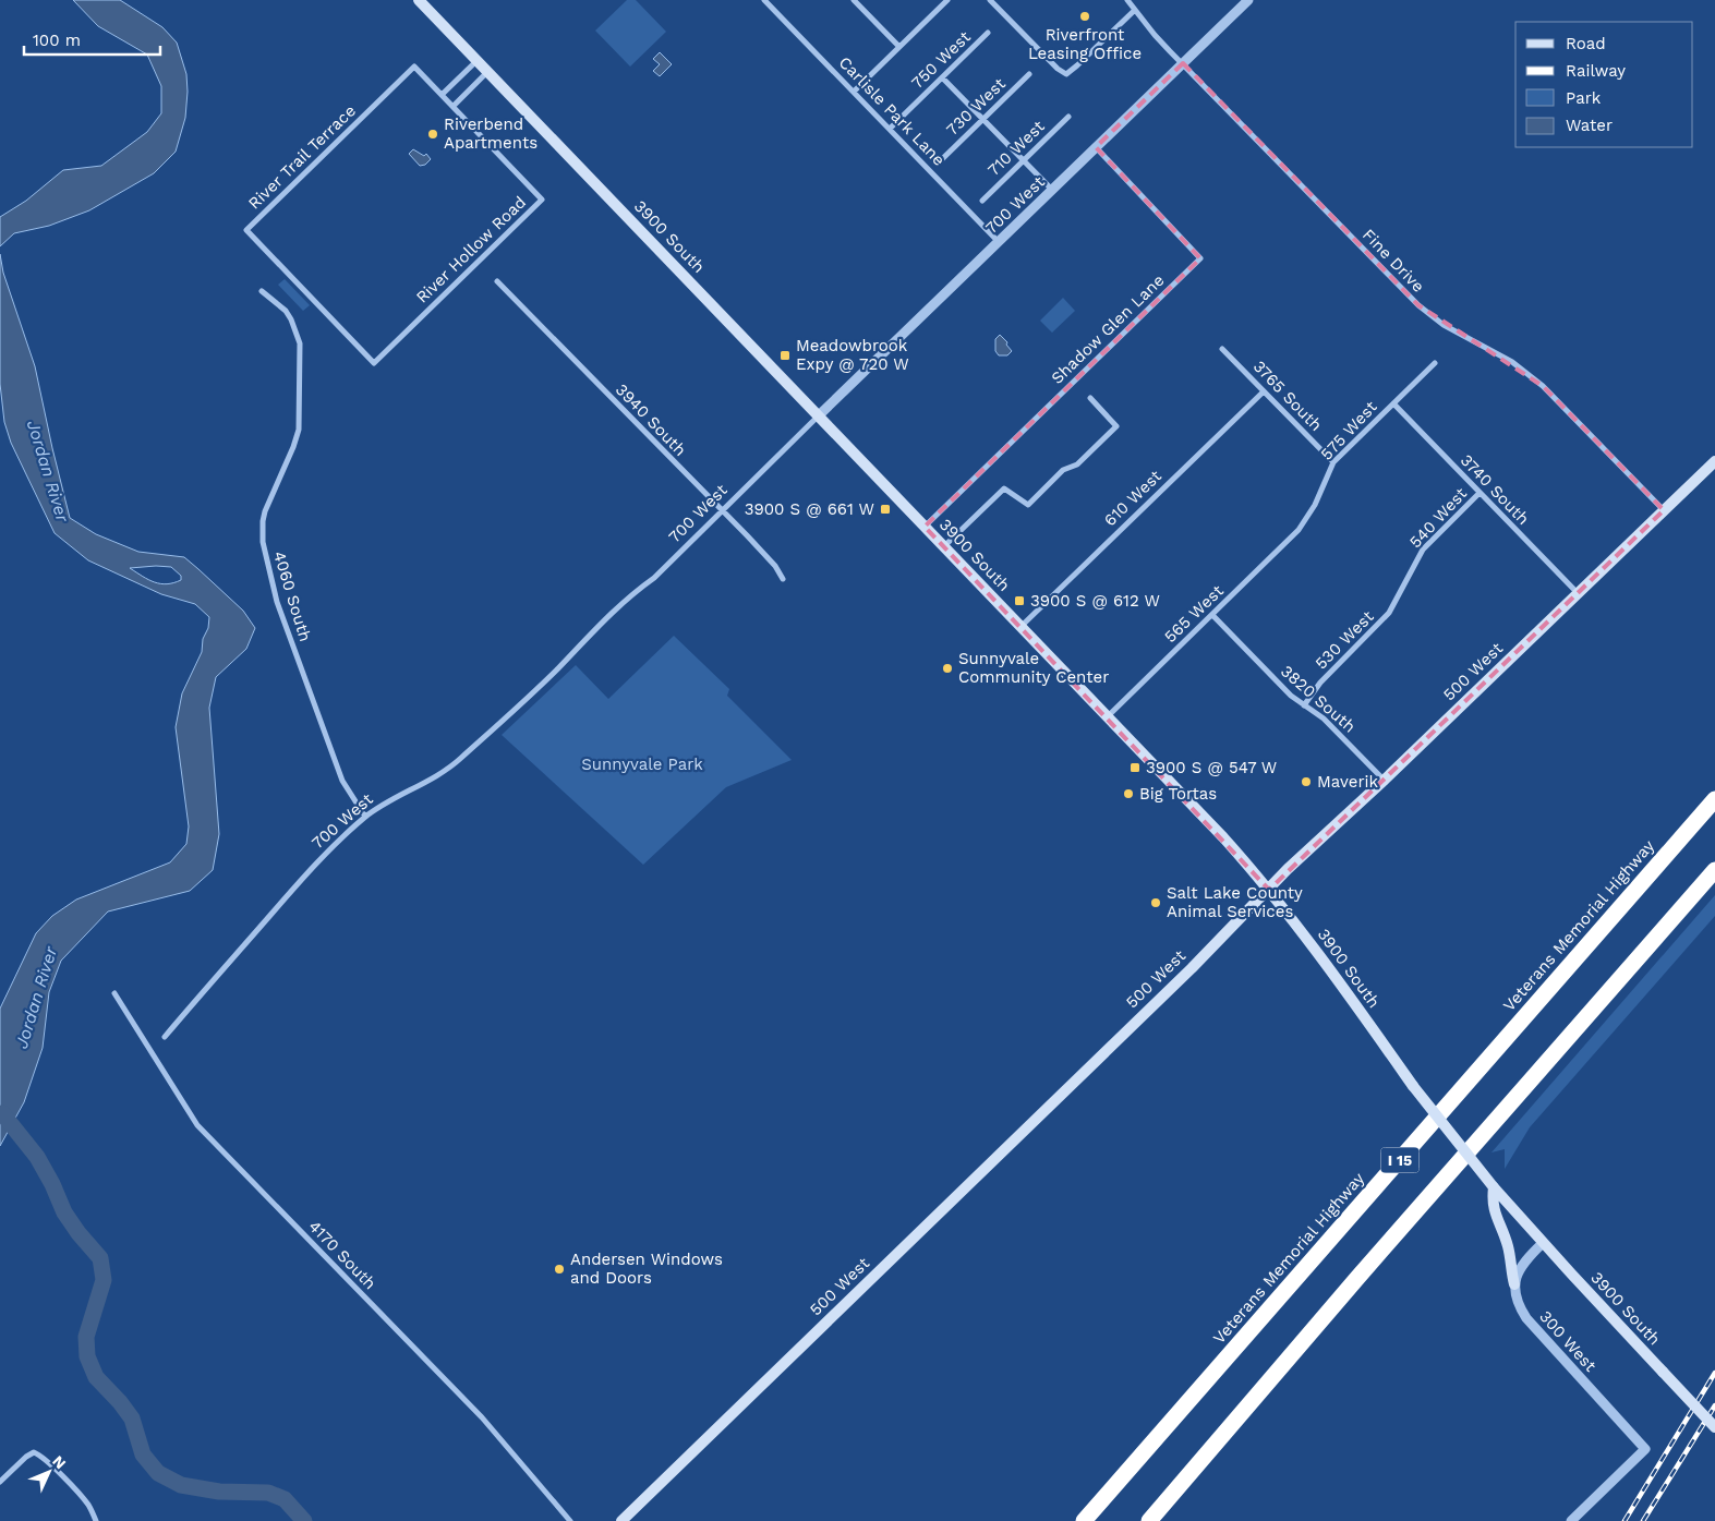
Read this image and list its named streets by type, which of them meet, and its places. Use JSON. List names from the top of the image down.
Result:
{
  "streets": {
    "highway": ["Veterans Memorial Highway", "I 15"],
    "main road": ["3900 South", "500 West"],
    "street": [
      "750 West",
      "730 West",
      "Carlisle Park Lane",
      "710 West",
      "River Trail Terrace",
      "700 West",
      "River Hollow Road",
      "Fine Drive",
      "Shadow Glen Lane",
      "3765 South",
      "3940 South",
      "575 West",
      "3740 South",
      "610 West",
      "540 West",
      "4060 South",
      "565 West",
      "530 West",
      "3820 South",
      "4170 South",
      "300 West"
    ]
  },
  "crossings": [
    ["750 West", "Carlisle Park Lane"],
    ["Carlisle Park Lane", "700 West"],
    ["River Trail Terrace", "River Hollow Road"],
    ["700 West", "3900 South"],
    ["700 West", "Fine Drive"],
    ["700 West", "Shadow Glen Lane"],
    ["700 West", "3940 South"],
    ["700 West", "4060 South"],
    ["3900 South", "Shadow Glen Lane"],
    ["3900 South", "610 West"],
    ["3900 South", "565 West"],
    ["3900 South", "500 West"],
    ["Fine Drive", "500 West"],
    ["3765 South", "575 West"],
    ["3765 South", "610 West"],
    ["575 West", "3740 South"],
    ["575 West", "565 West"],
    ["3740 South", "540 West"],
    ["3740 South", "500 West"],
    ["540 West", "530 West"],
    ["565 West", "3820 South"],
    ["530 West", "3820 South"],
    ["500 West", "3820 South"]
  ],
  "water": ["Jordan River"],
  "parks": ["Sunnyvale Park"],
  "places": {
    "other": [
      "Riverfront Leasing Office",
      "Riverbend Apartments",
      "Sunnyvale Community Center",
      "Maverik",
      "Big Tortas",
      "Salt Lake County Animal Services",
      "Andersen Windows and Doors"
    ],
    "transit": [
      "Meadowbrook Expy @ 720 W",
      "3900 S @ 661 W",
      "3900 S @ 612 W",
      "3900 S @ 547 W"
    ]
  },
  "legend": [
    "Road",
    "Railway",
    "Park",
    "Water"
  ],
  "scale_bar": "100 m",
  "north": "top right"
}
